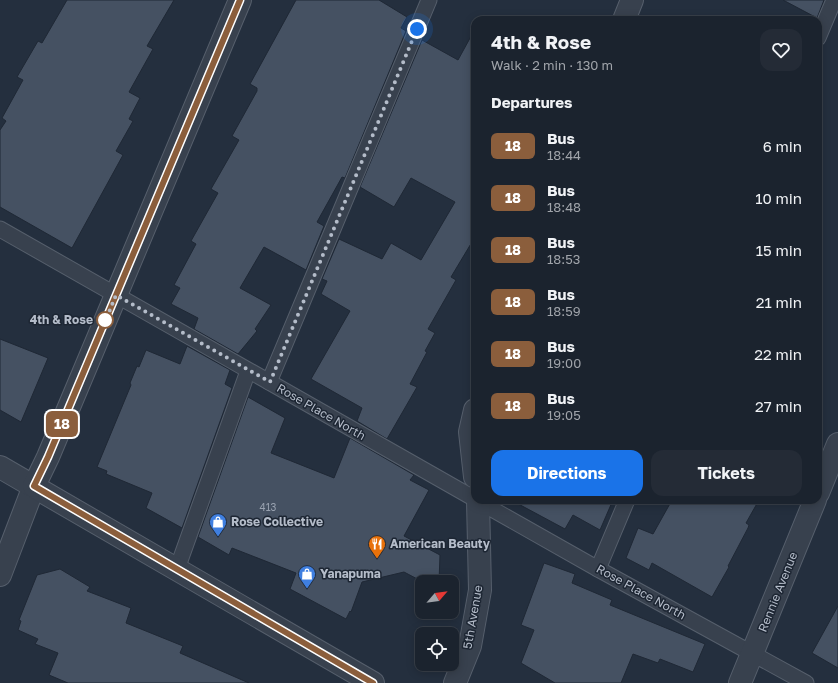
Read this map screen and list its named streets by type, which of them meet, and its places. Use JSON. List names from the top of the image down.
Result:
{
  "streets": {
    "street": ["Rennie Avenue", "5th Avenue"],
    "lane": ["Rose Place North"]
  },
  "crossings": [
    ["Rose Place North", "Rennie Avenue"]
  ],
  "places": {
    "other": ["4th & Rose"],
    "shop": ["Rose Collective", "Yanapuma"],
    "restaurant": ["American Beauty"]
  },
  "lines": ["bus line 18"],
  "house_numbers": ["413"],
  "north": "top right",
  "page": {
    "on_map": "18",
    "heading": [
      ["4th & Rose", "Walk · 2 min · 130 m"],
      "Departures"
    ],
    "list": [
      {
        "mark": "18",
        "name": "Bus",
        "note": "18:44",
        "value": "6 min"
      },
      {
        "mark": "18",
        "name": "Bus",
        "note": "18:48",
        "value": "10 min"
      },
      {
        "mark": "18",
        "name": "Bus",
        "note": "18:53",
        "value": "15 min"
      },
      {
        "mark": "18",
        "name": "Bus",
        "note": "18:59",
        "value": "21 min"
      },
      {
        "mark": "18",
        "name": "Bus",
        "note": "19:00",
        "value": "22 min"
      },
      {
        "mark": "18",
        "name": "Bus",
        "note": "19:05",
        "value": "27 min"
      }
    ],
    "buttons": ["Directions", "Tickets"]
  }
}
